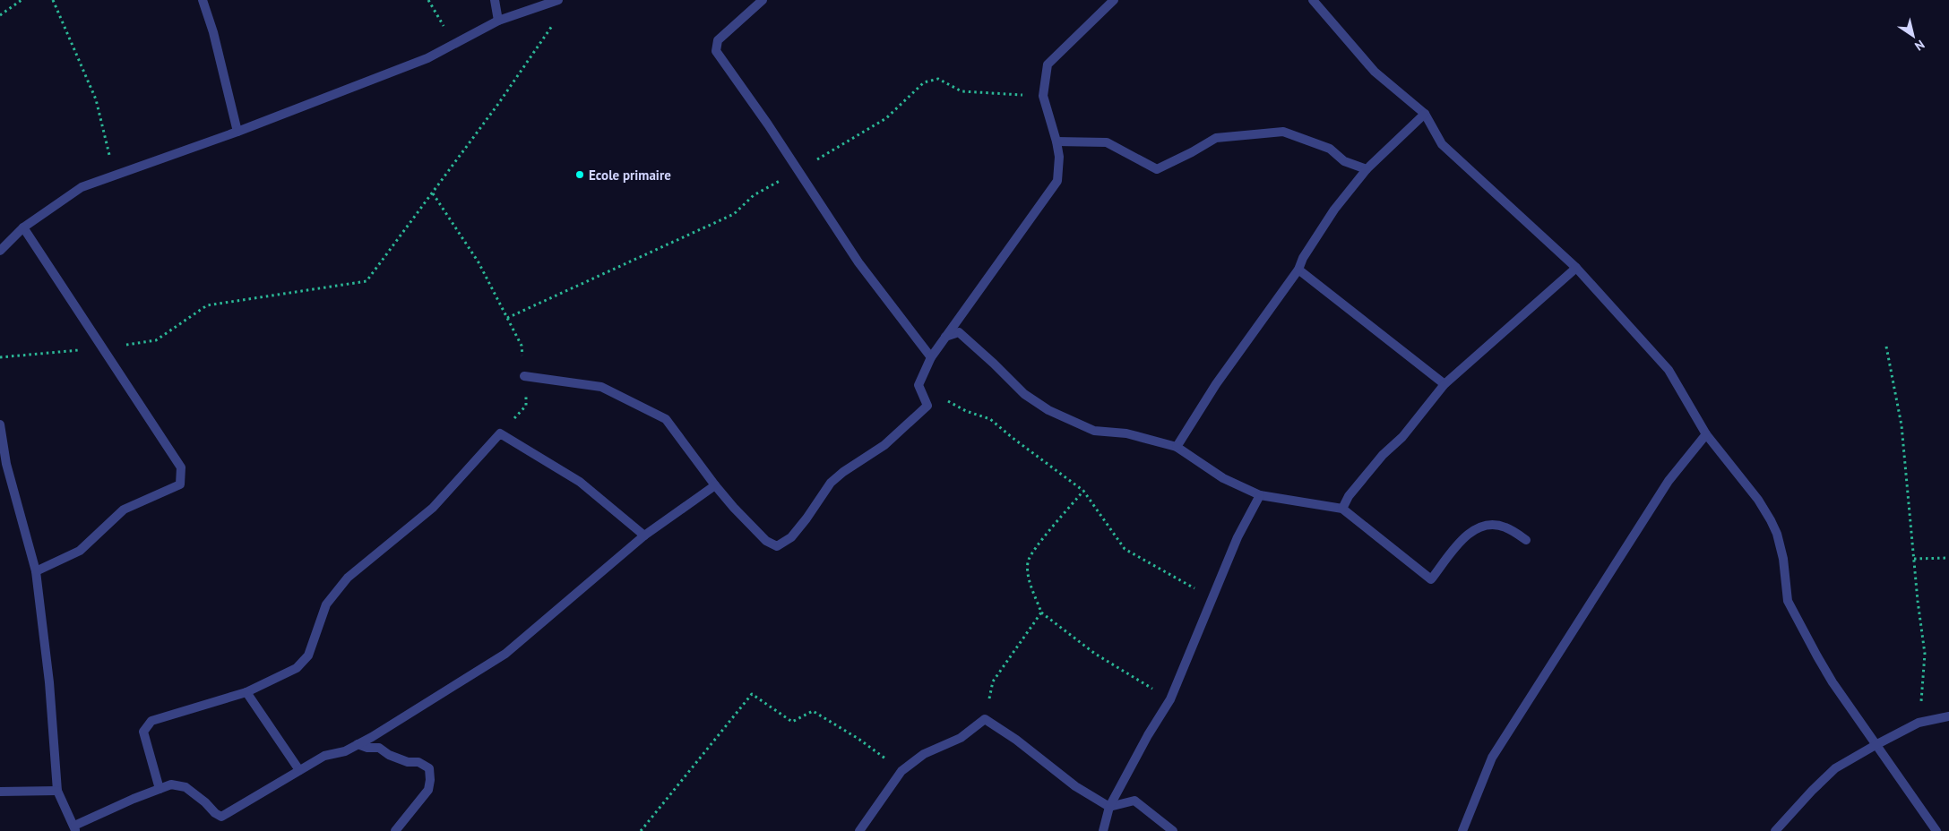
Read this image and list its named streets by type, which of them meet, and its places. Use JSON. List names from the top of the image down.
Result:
{
  "places": ["Ecole primaire"],
  "north": "bottom right"
}
